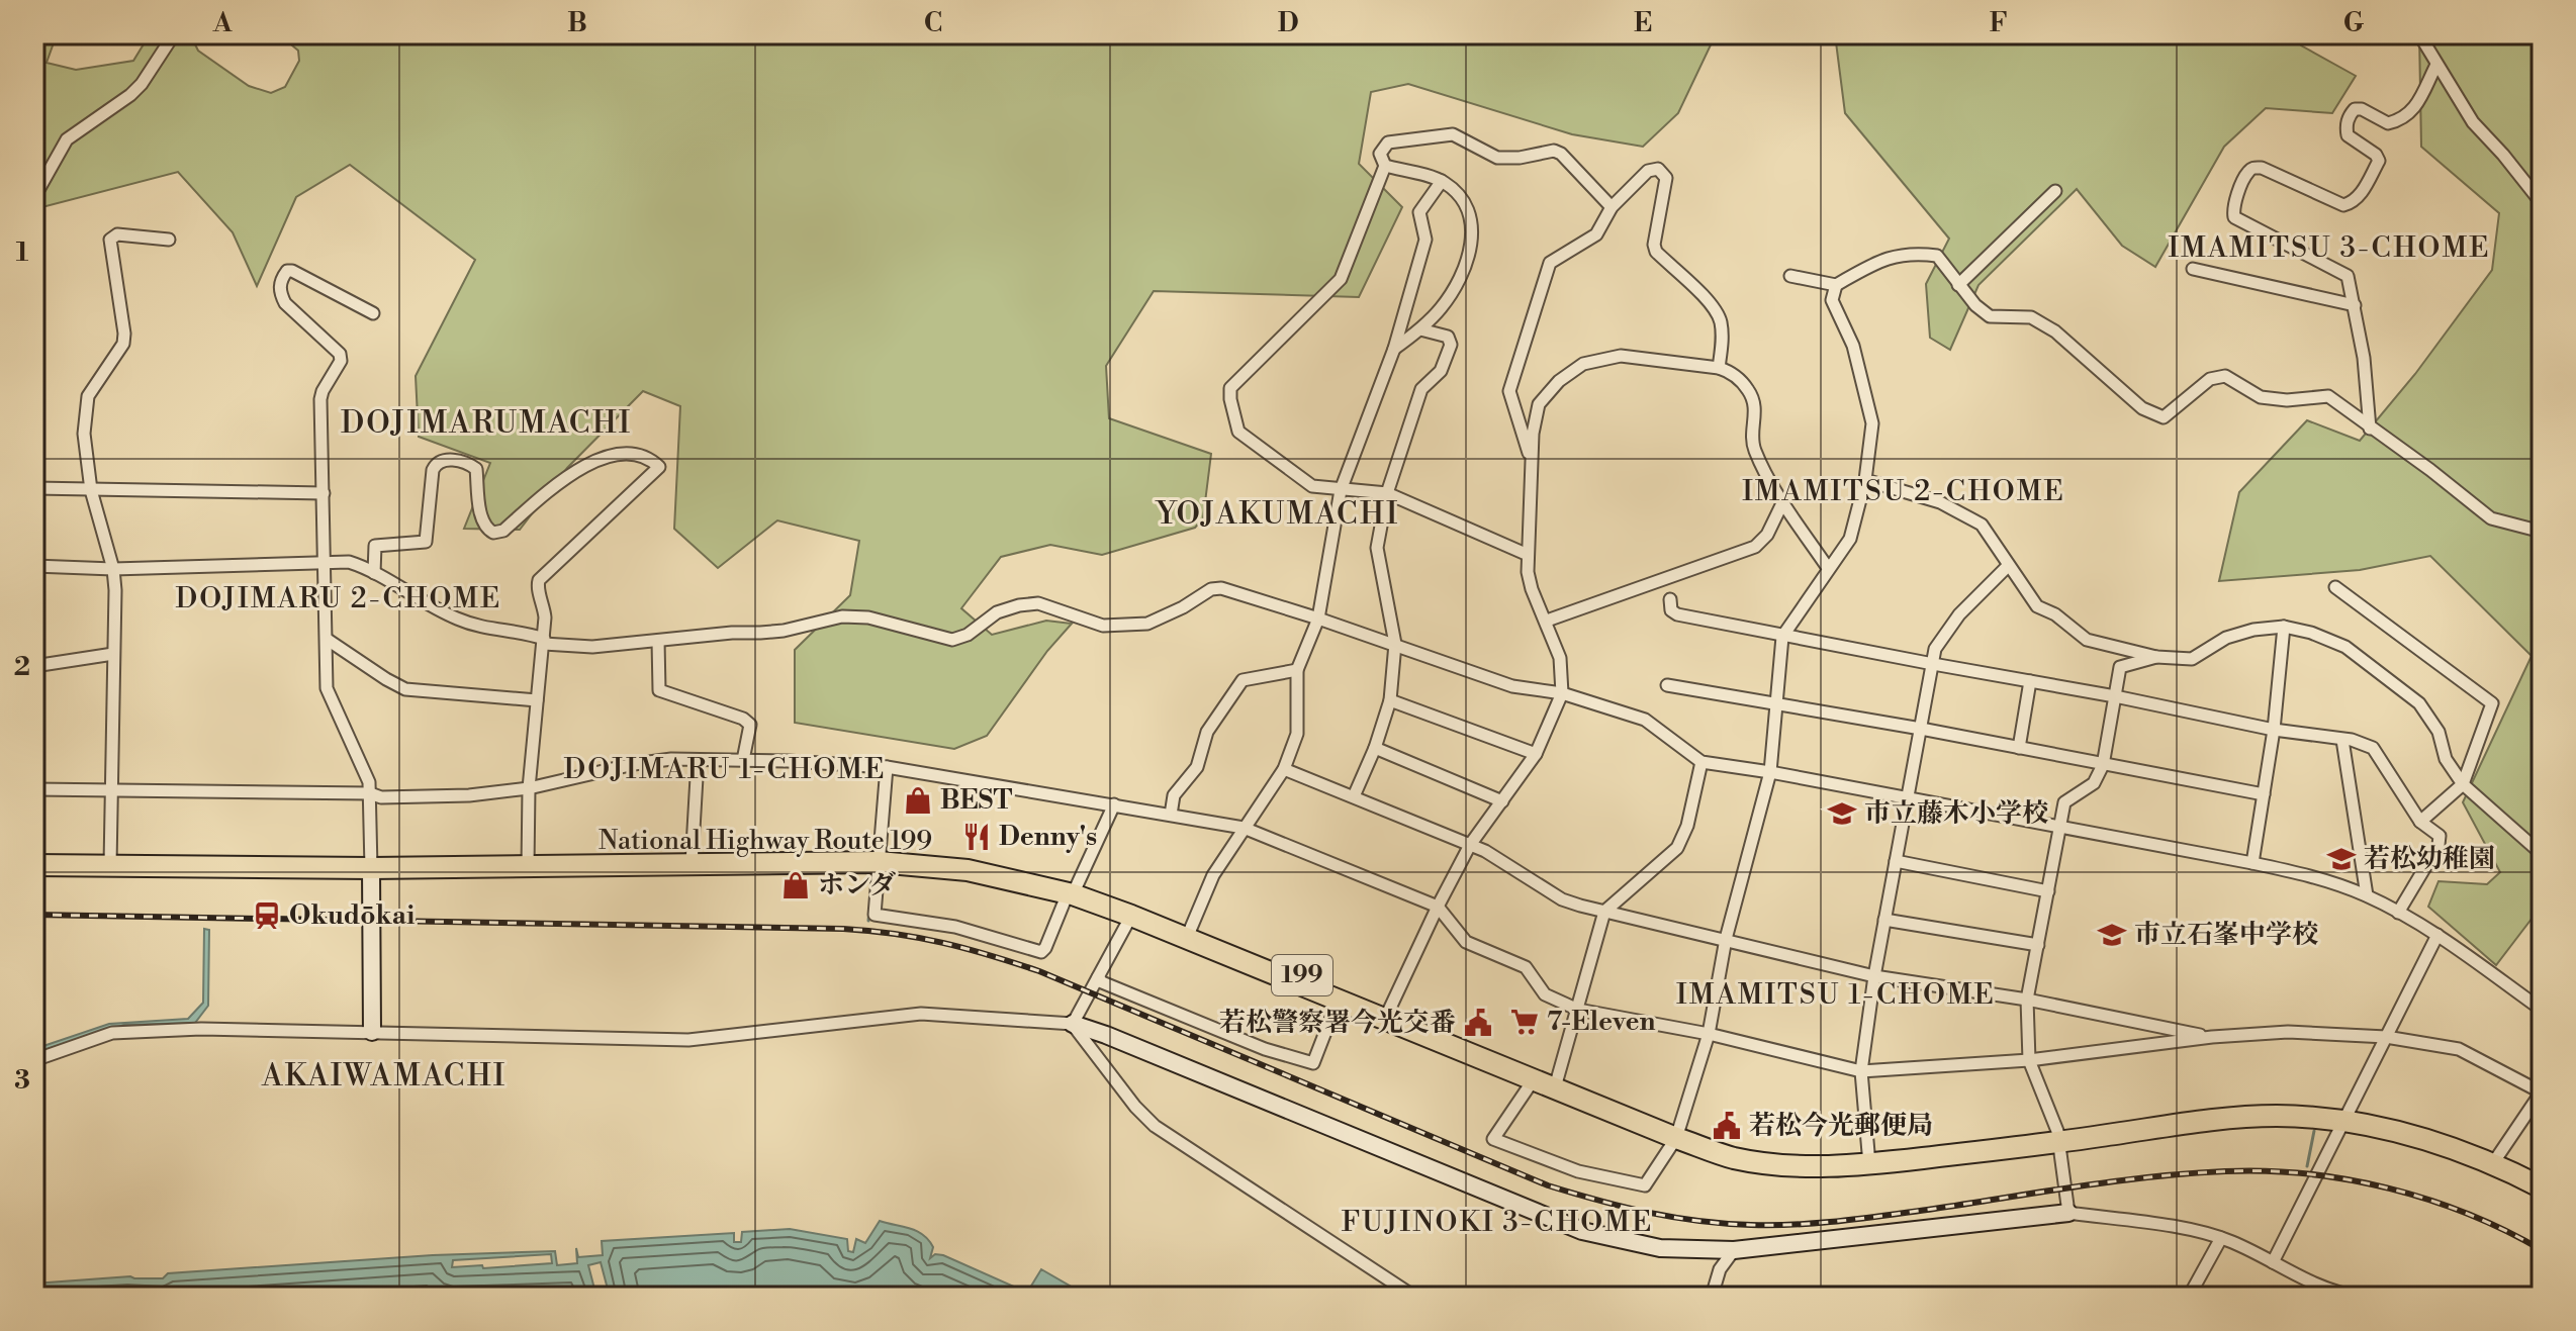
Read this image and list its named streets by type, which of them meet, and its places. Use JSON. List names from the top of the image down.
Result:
{
  "streets": {
    "highway": ["National Highway Route 199", "199"]
  },
  "districts": [
    "IMAMITSU 3-CHOME",
    "DOJIMARUMACHI",
    "IMAMITSU 2-CHOME",
    "YOJAKUMACHI",
    "DOJIMARU 2-CHOME",
    "DOJIMARU 1-CHOME",
    "IMAMITSU 1-CHOME",
    "AKAIWAMACHI",
    "FUJINOKI 3-CHOME"
  ],
  "places": {
    "shop": ["BEST", "ホンダ"],
    "school or university": ["市立藤木小学校", "若松幼稚園", "市立石峯中学校"],
    "restaurant": ["Denny's"],
    "station": ["Okudōkai"],
    "supermarket": ["7-Eleven"],
    "public building": ["若松警察署今光交番", "若松今光郵便局"]
  },
  "grid": {
    "columns": [
      "A",
      "B",
      "C",
      "D",
      "E",
      "F",
      "G"
    ],
    "rows": ["1", "2", "3"]
  }
}
